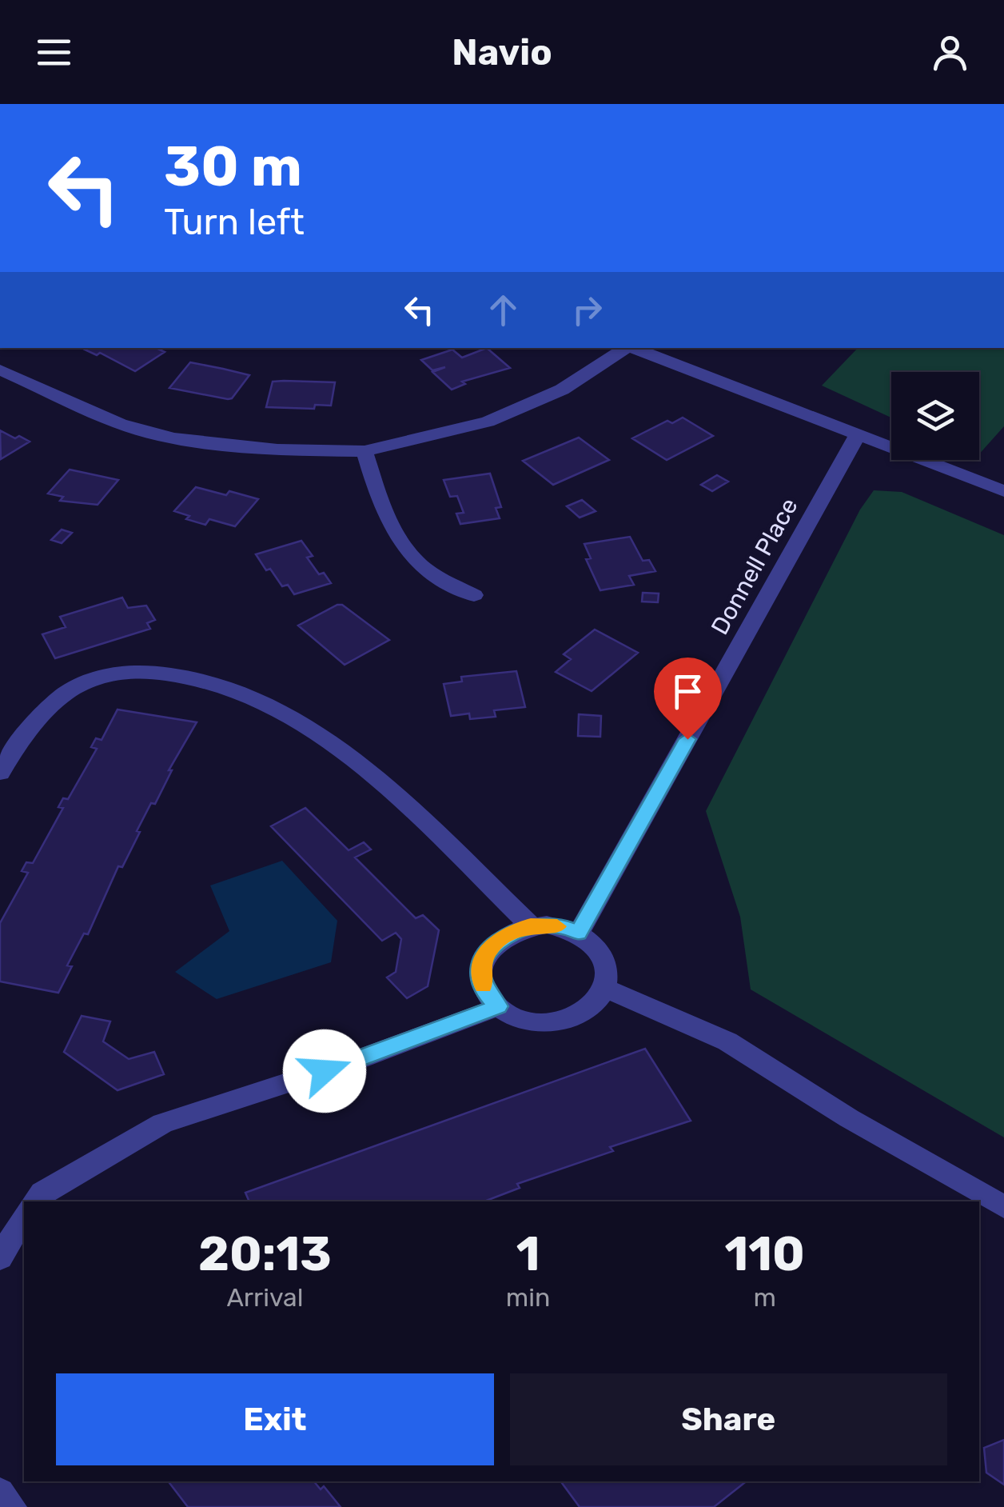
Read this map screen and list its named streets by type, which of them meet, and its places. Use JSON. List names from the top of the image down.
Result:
{
  "streets": {
    "street": ["Donnell Place"]
  },
  "page": {
    "header": "Navio",
    "turn": ["30 m", "Turn left"],
    "eta": [
      "20:13",
      "Arrival",
      "1",
      "min",
      "110",
      "m"
    ],
    "buttons": ["Exit", "Share"]
  }
}
